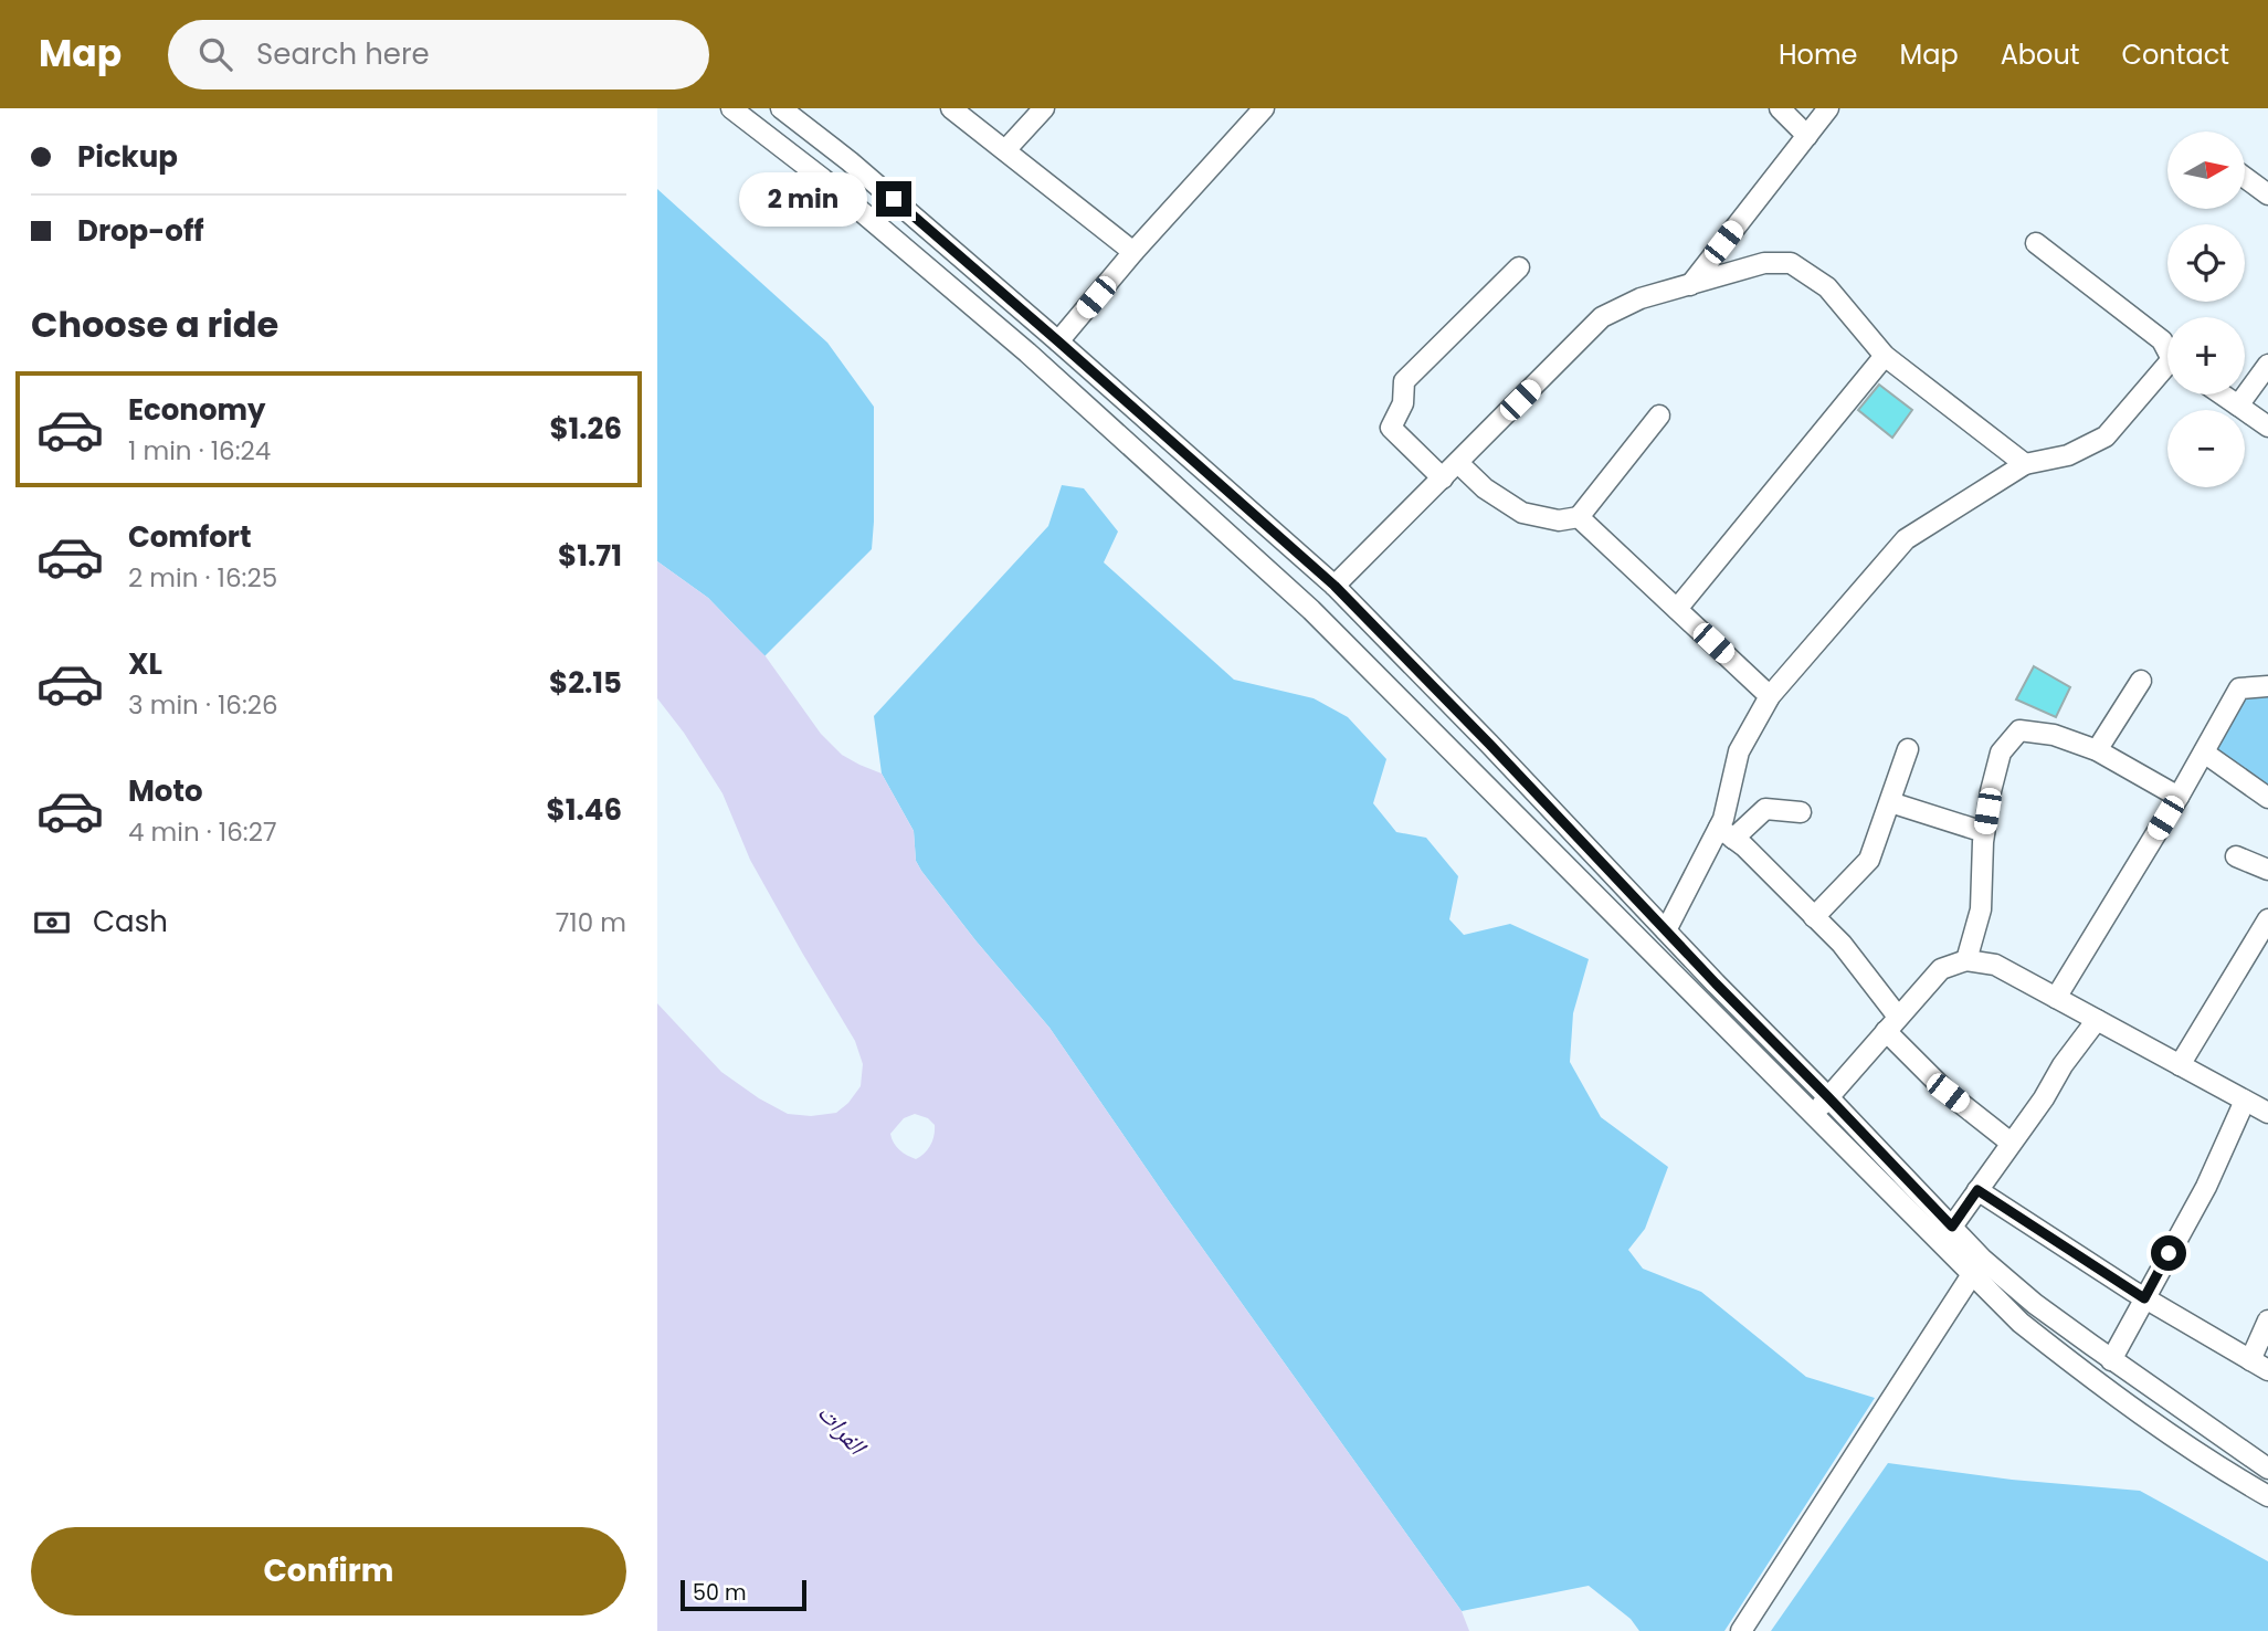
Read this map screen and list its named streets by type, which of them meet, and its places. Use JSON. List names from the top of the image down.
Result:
{
  "water": ["الفرات"],
  "scale_bar": "50 m",
  "north": "right",
  "page": {
    "header": "Map",
    "search": "Search here",
    "nav": [
      "Home",
      "Map",
      "About",
      "Contact"
    ],
    "banner": ["Pickup", "Drop-off"],
    "map_buttons": ["+", "−"],
    "bubble": "2 min",
    "heading": "Choose a ride",
    "list": [
      {
        "name": "Economy",
        "note": "1 min · 16:24",
        "value": "$1.26"
      },
      {
        "name": "Comfort",
        "note": "2 min · 16:25",
        "value": "$1.71"
      },
      {
        "name": "XL",
        "note": "3 min · 16:26",
        "value": "$2.15"
      },
      {
        "name": "Moto",
        "note": "4 min · 16:27",
        "value": "$1.46"
      }
    ],
    "pay": ["Cash", "710 m"],
    "buttons": "Confirm",
    "scale": "50 m"
  }
}
